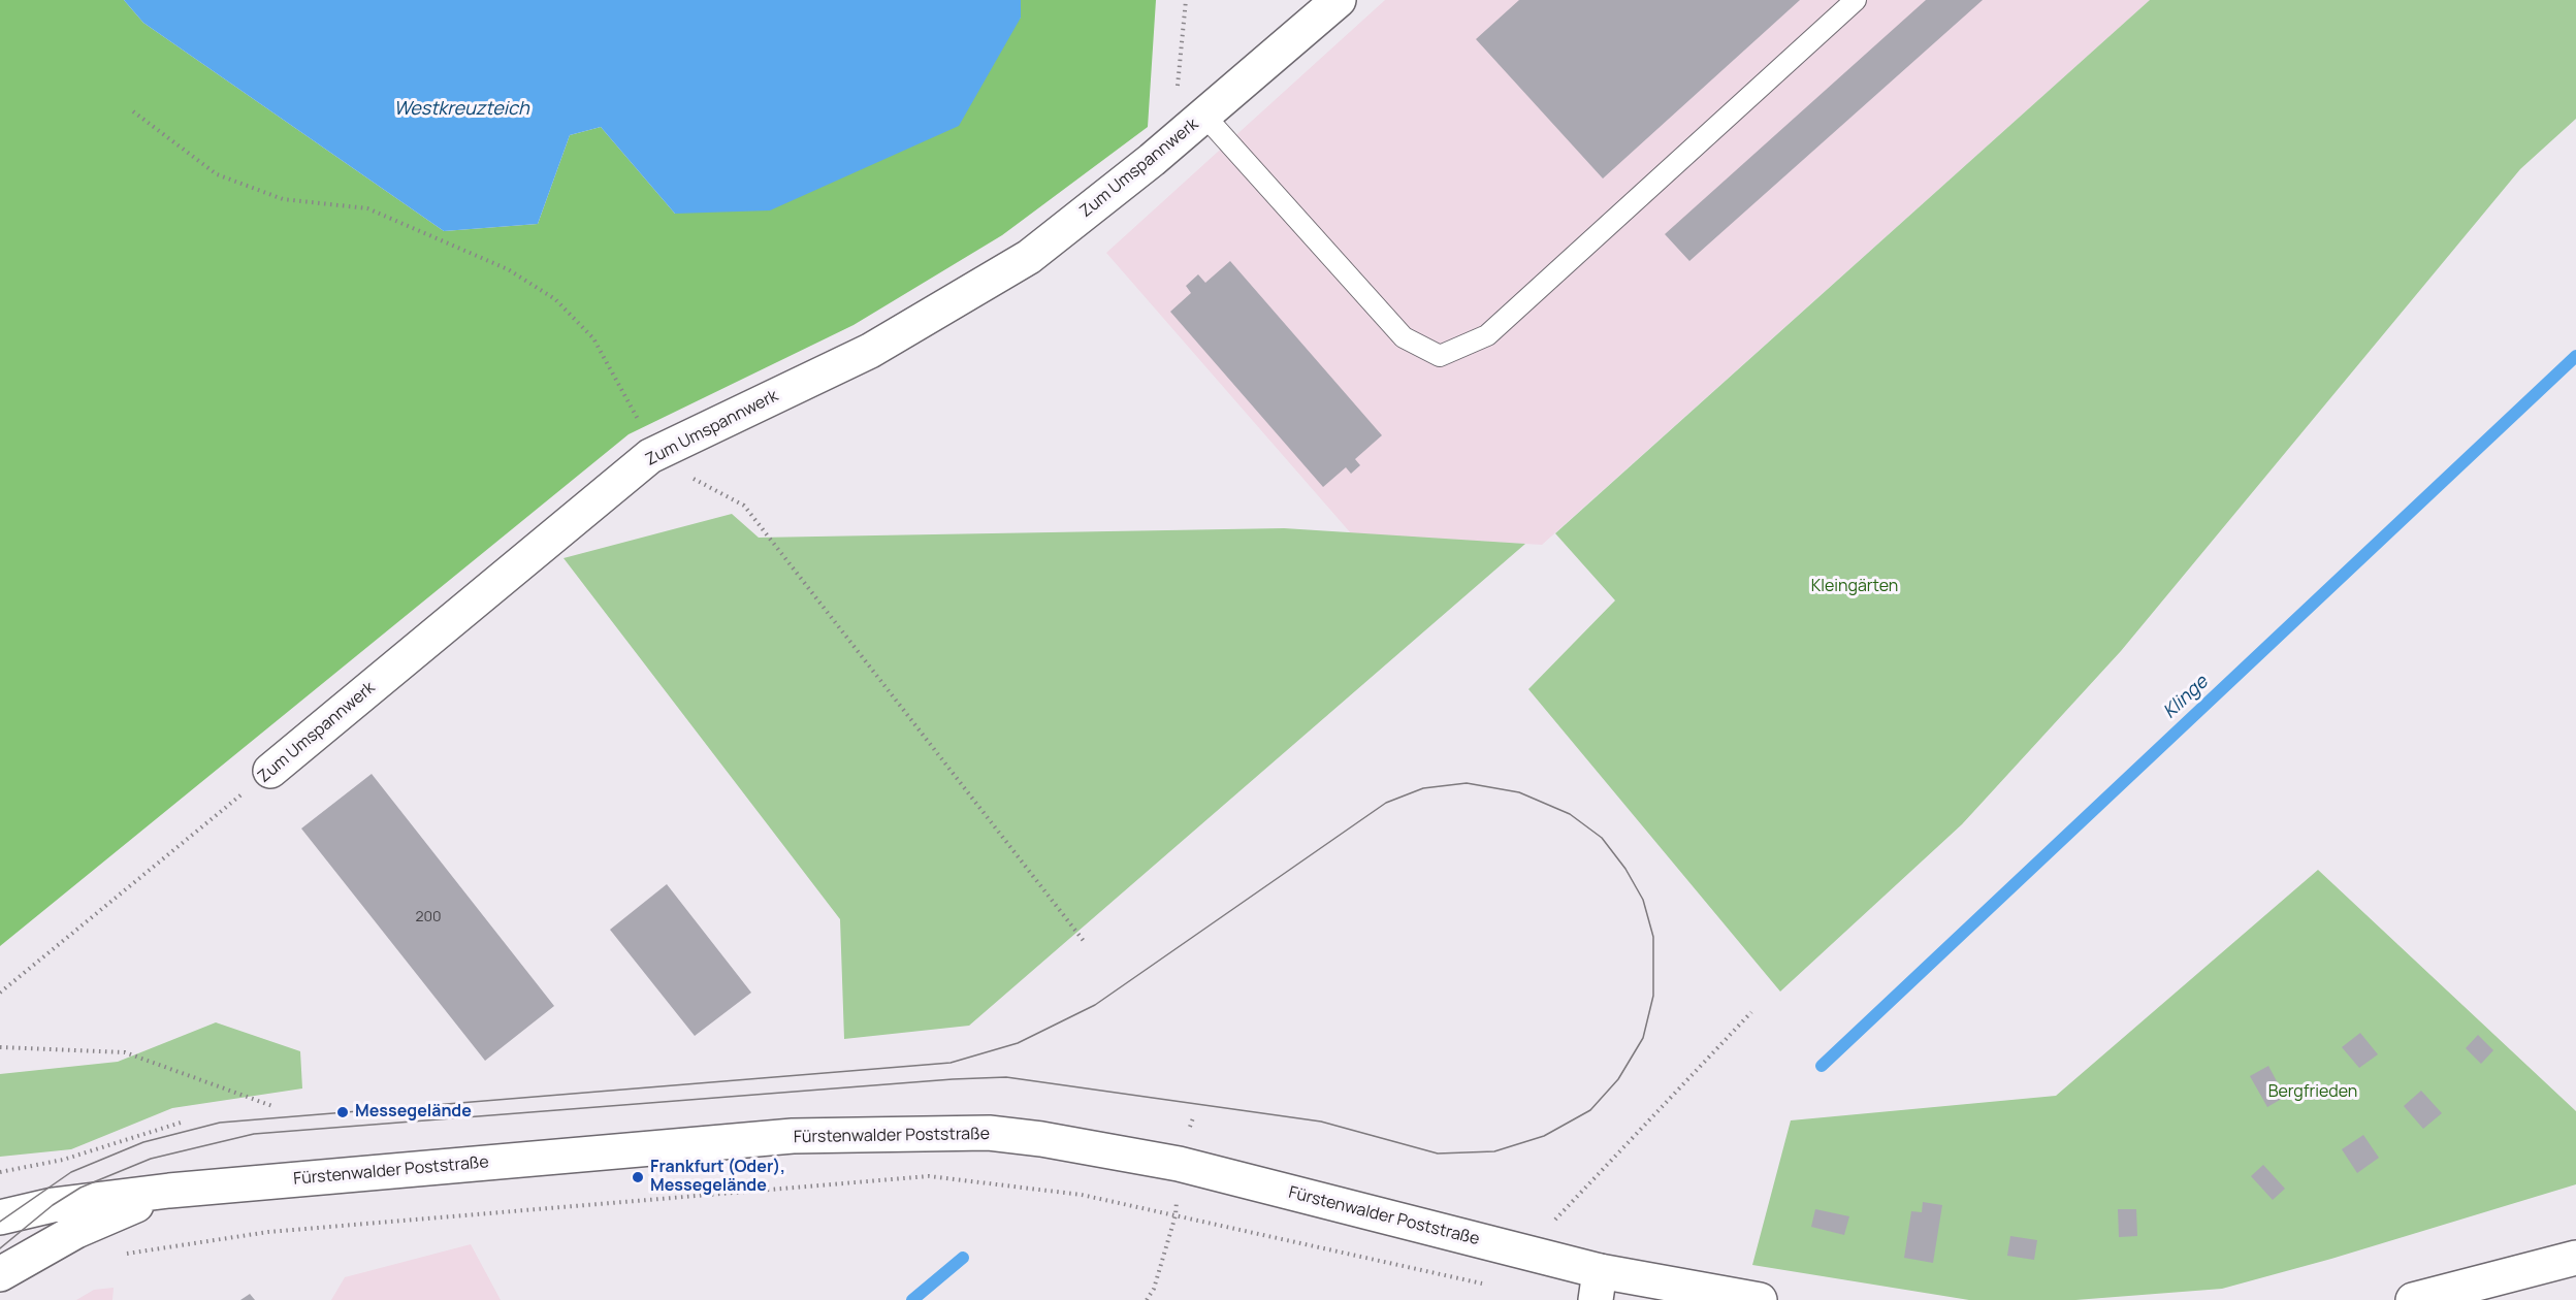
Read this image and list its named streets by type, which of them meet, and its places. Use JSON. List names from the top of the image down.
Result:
{
  "streets": {
    "street": ["Zum Umspannwerk", "Fürstenwalder Poststraße"]
  },
  "water": ["Westkreuzteich", "Klinge"],
  "parks": ["Kleingärten", "Bergfrieden"],
  "places": ["Messegelände", "Frankfurt (Oder), Messegelände"],
  "house_numbers": ["200"]
}
